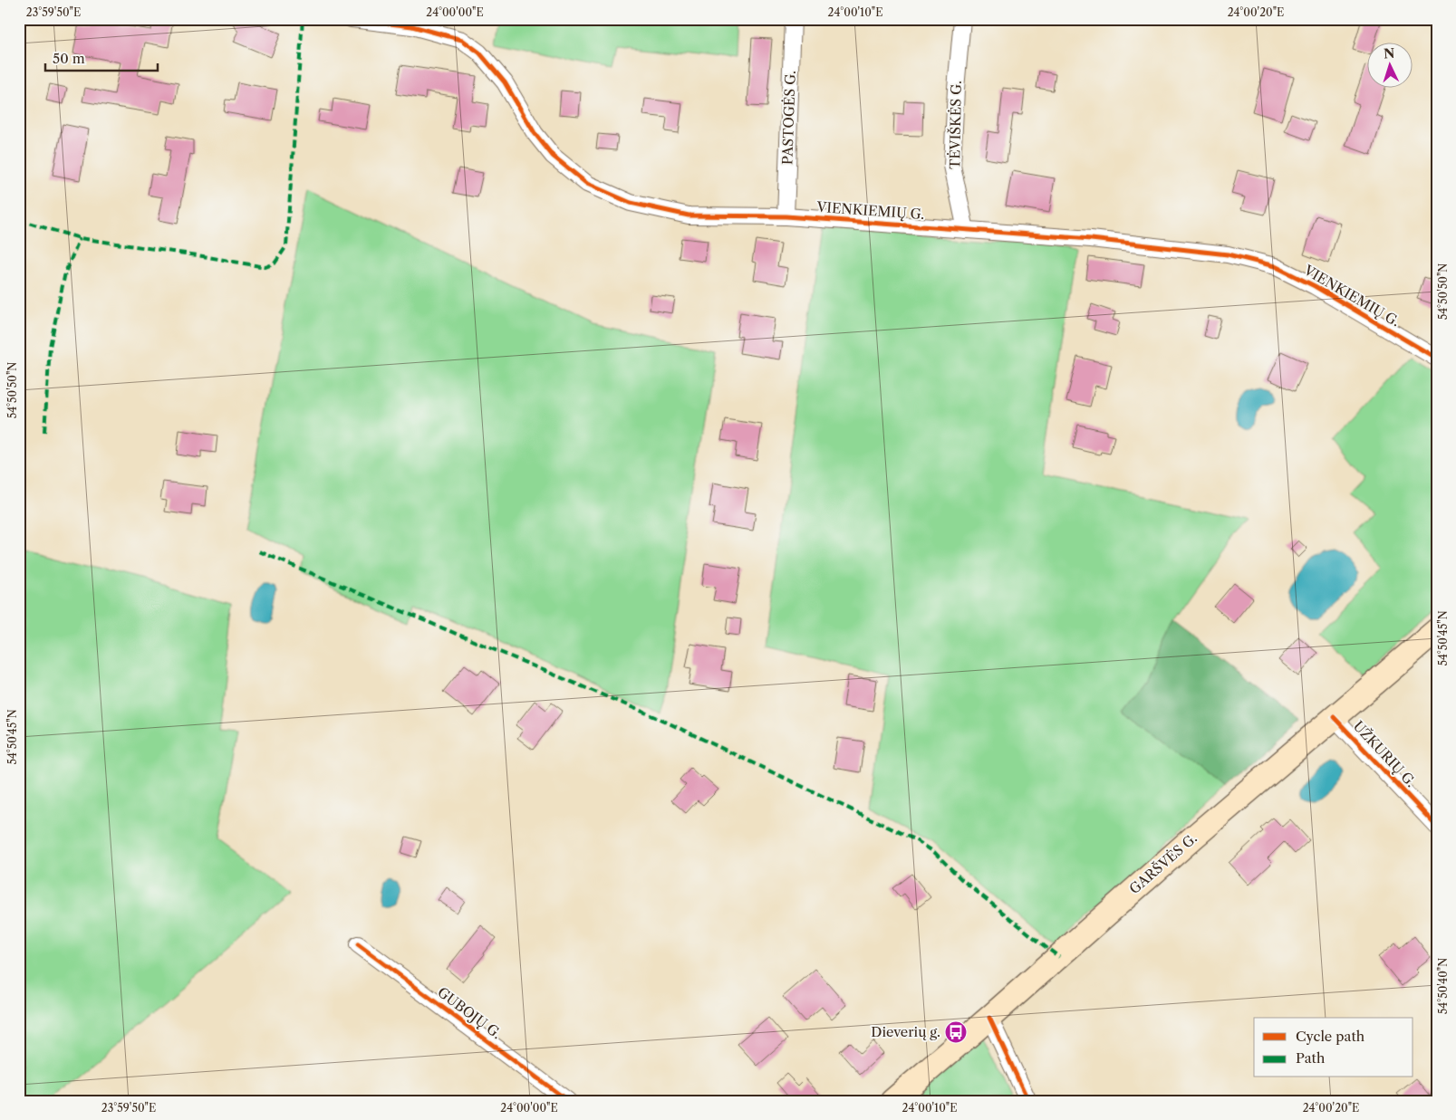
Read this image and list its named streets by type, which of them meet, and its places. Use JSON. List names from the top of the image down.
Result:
{
  "streets": {
    "main road": ["GARŠVĖS G."],
    "street": [
      "PASTOGĖS G.",
      "TĖVIŠKĖS G.",
      "VIENKIEMIŲ G.",
      "UŽKURIŲ G.",
      "GUBOJŲ G."
    ]
  },
  "crossings": [
    ["PASTOGĖS G.", "VIENKIEMIŲ G."],
    ["TĖVIŠKĖS G.", "VIENKIEMIŲ G."],
    ["UŽKURIŲ G.", "GARŠVĖS G."]
  ],
  "places": {
    "bus stop": ["Dieverių g."]
  },
  "legend": ["Cycle path", "Path"],
  "scale_bar": "50 m",
  "north": "top",
  "coordinates": [
    "23°59'50\"E",
    "24°00'00\"E",
    "24°00'10\"E",
    "24°00'20\"E",
    "54°50'50\"N",
    "54°50'45\"N",
    "54°50'40\"N"
  ]
}
